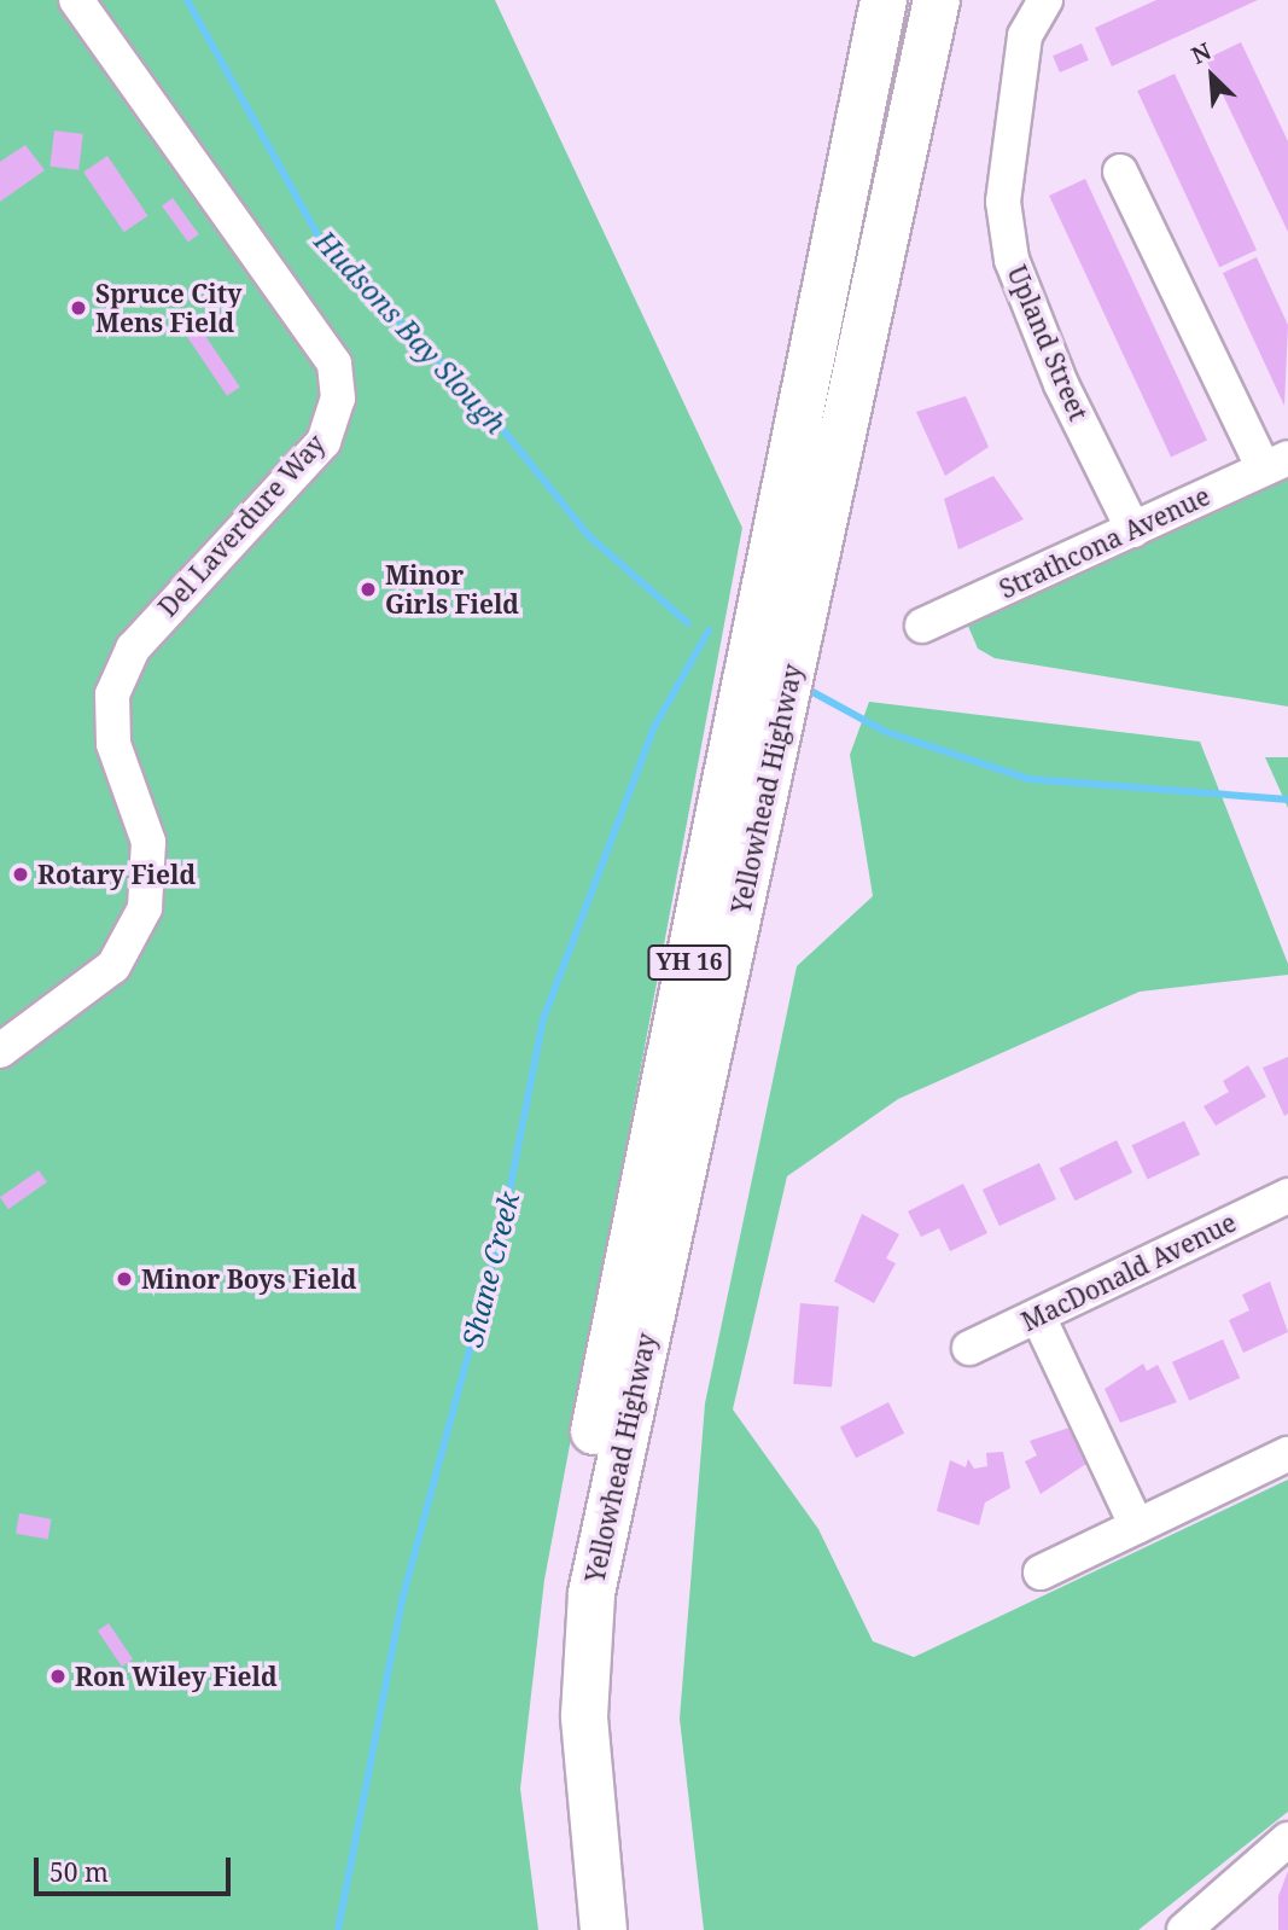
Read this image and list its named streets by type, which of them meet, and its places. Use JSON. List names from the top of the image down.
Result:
{
  "streets": {
    "highway": ["Yellowhead Highway", "YH 16"],
    "street": [
      "Upland Street",
      "Del Laverdure Way",
      "Strathcona Avenue",
      "MacDonald Avenue"
    ]
  },
  "crossings": [
    ["Upland Street", "Strathcona Avenue"]
  ],
  "water": ["Hudsons Bay Slough", "Shane Creek"],
  "places": [
    "Spruce City Mens Field",
    "Minor Girls Field",
    "Rotary Field",
    "Minor Boys Field",
    "Ron Wiley Field"
  ],
  "scale_bar": "50 m",
  "north": "top left"
}
